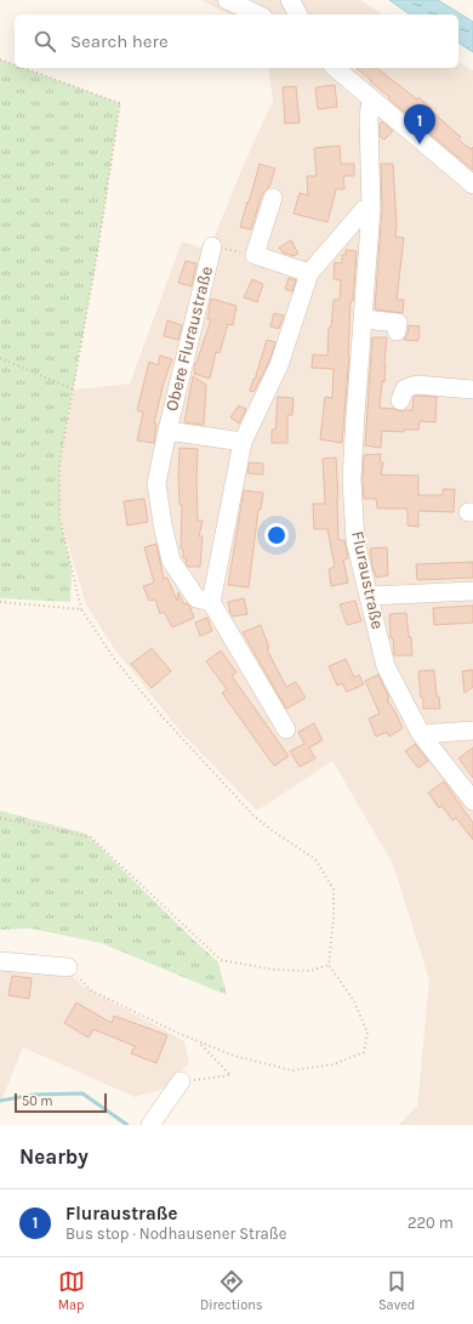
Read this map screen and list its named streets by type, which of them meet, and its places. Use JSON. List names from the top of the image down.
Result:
{
  "streets": {
    "street": ["Obere Fluraustraße", "Fluraustraße"]
  },
  "scale_bar": "50 m",
  "page": {
    "search": "Search here",
    "pins": "1",
    "scale": "50 m",
    "heading": "Nearby",
    "list": [
      {
        "mark": "1",
        "name": "Fluraustraße",
        "note": "Bus stop · Nodhausener Straße",
        "value": "220 m"
      }
    ],
    "nav": ["Map", "Directions", "Saved"]
  }
}
